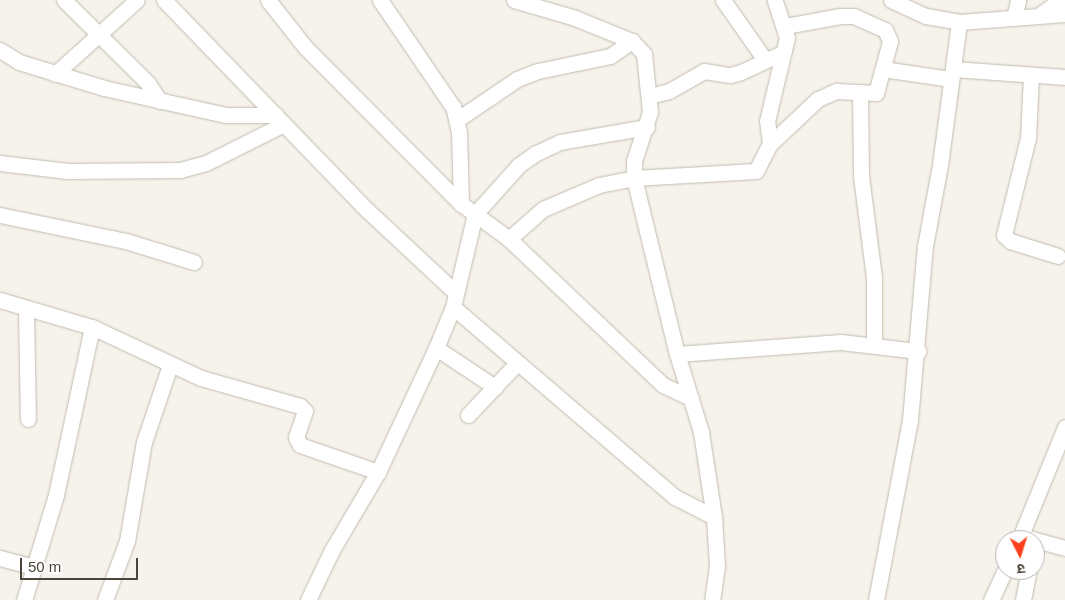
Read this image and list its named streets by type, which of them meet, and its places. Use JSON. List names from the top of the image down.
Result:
{
  "scale_bar": "50 m",
  "north": "bottom"
}
